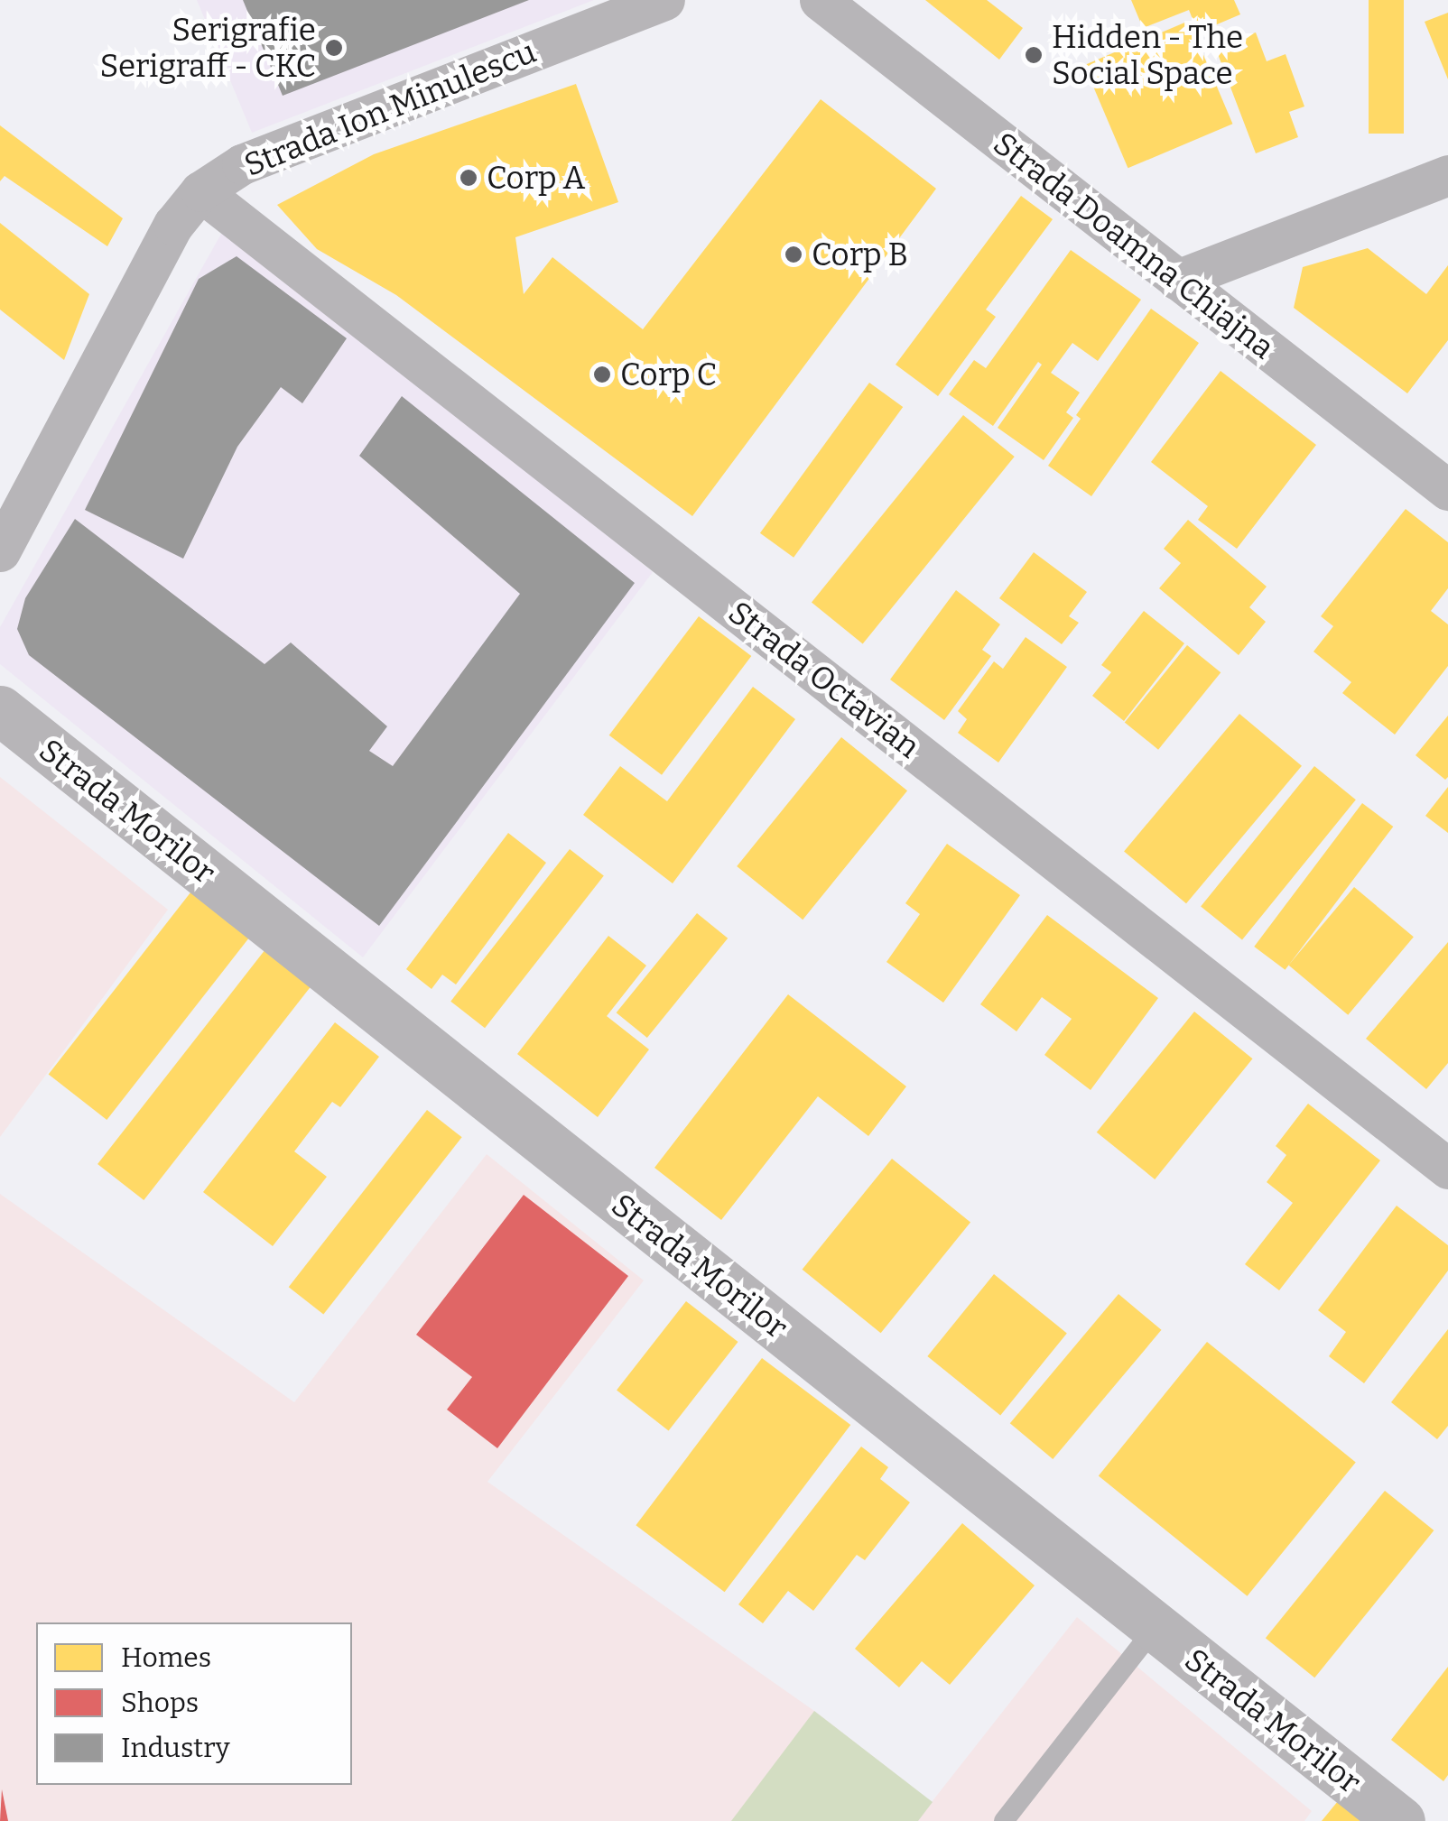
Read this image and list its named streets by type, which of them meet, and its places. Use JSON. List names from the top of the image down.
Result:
{
  "streets": {
    "street": [
      "Strada Ion Minulescu",
      "Strada Doamna Chiajna",
      "Strada Octavian",
      "Strada Morilor"
    ]
  },
  "crossings": [
    ["Strada Ion Minulescu", "Strada Octavian"]
  ],
  "places": [
    "Serigrafie Serigraff - CKC",
    "Hidden - The Social Space",
    "Corp A",
    "Corp B",
    "Corp C"
  ],
  "legend": ["Homes", "Shops", "Industry"]
}
